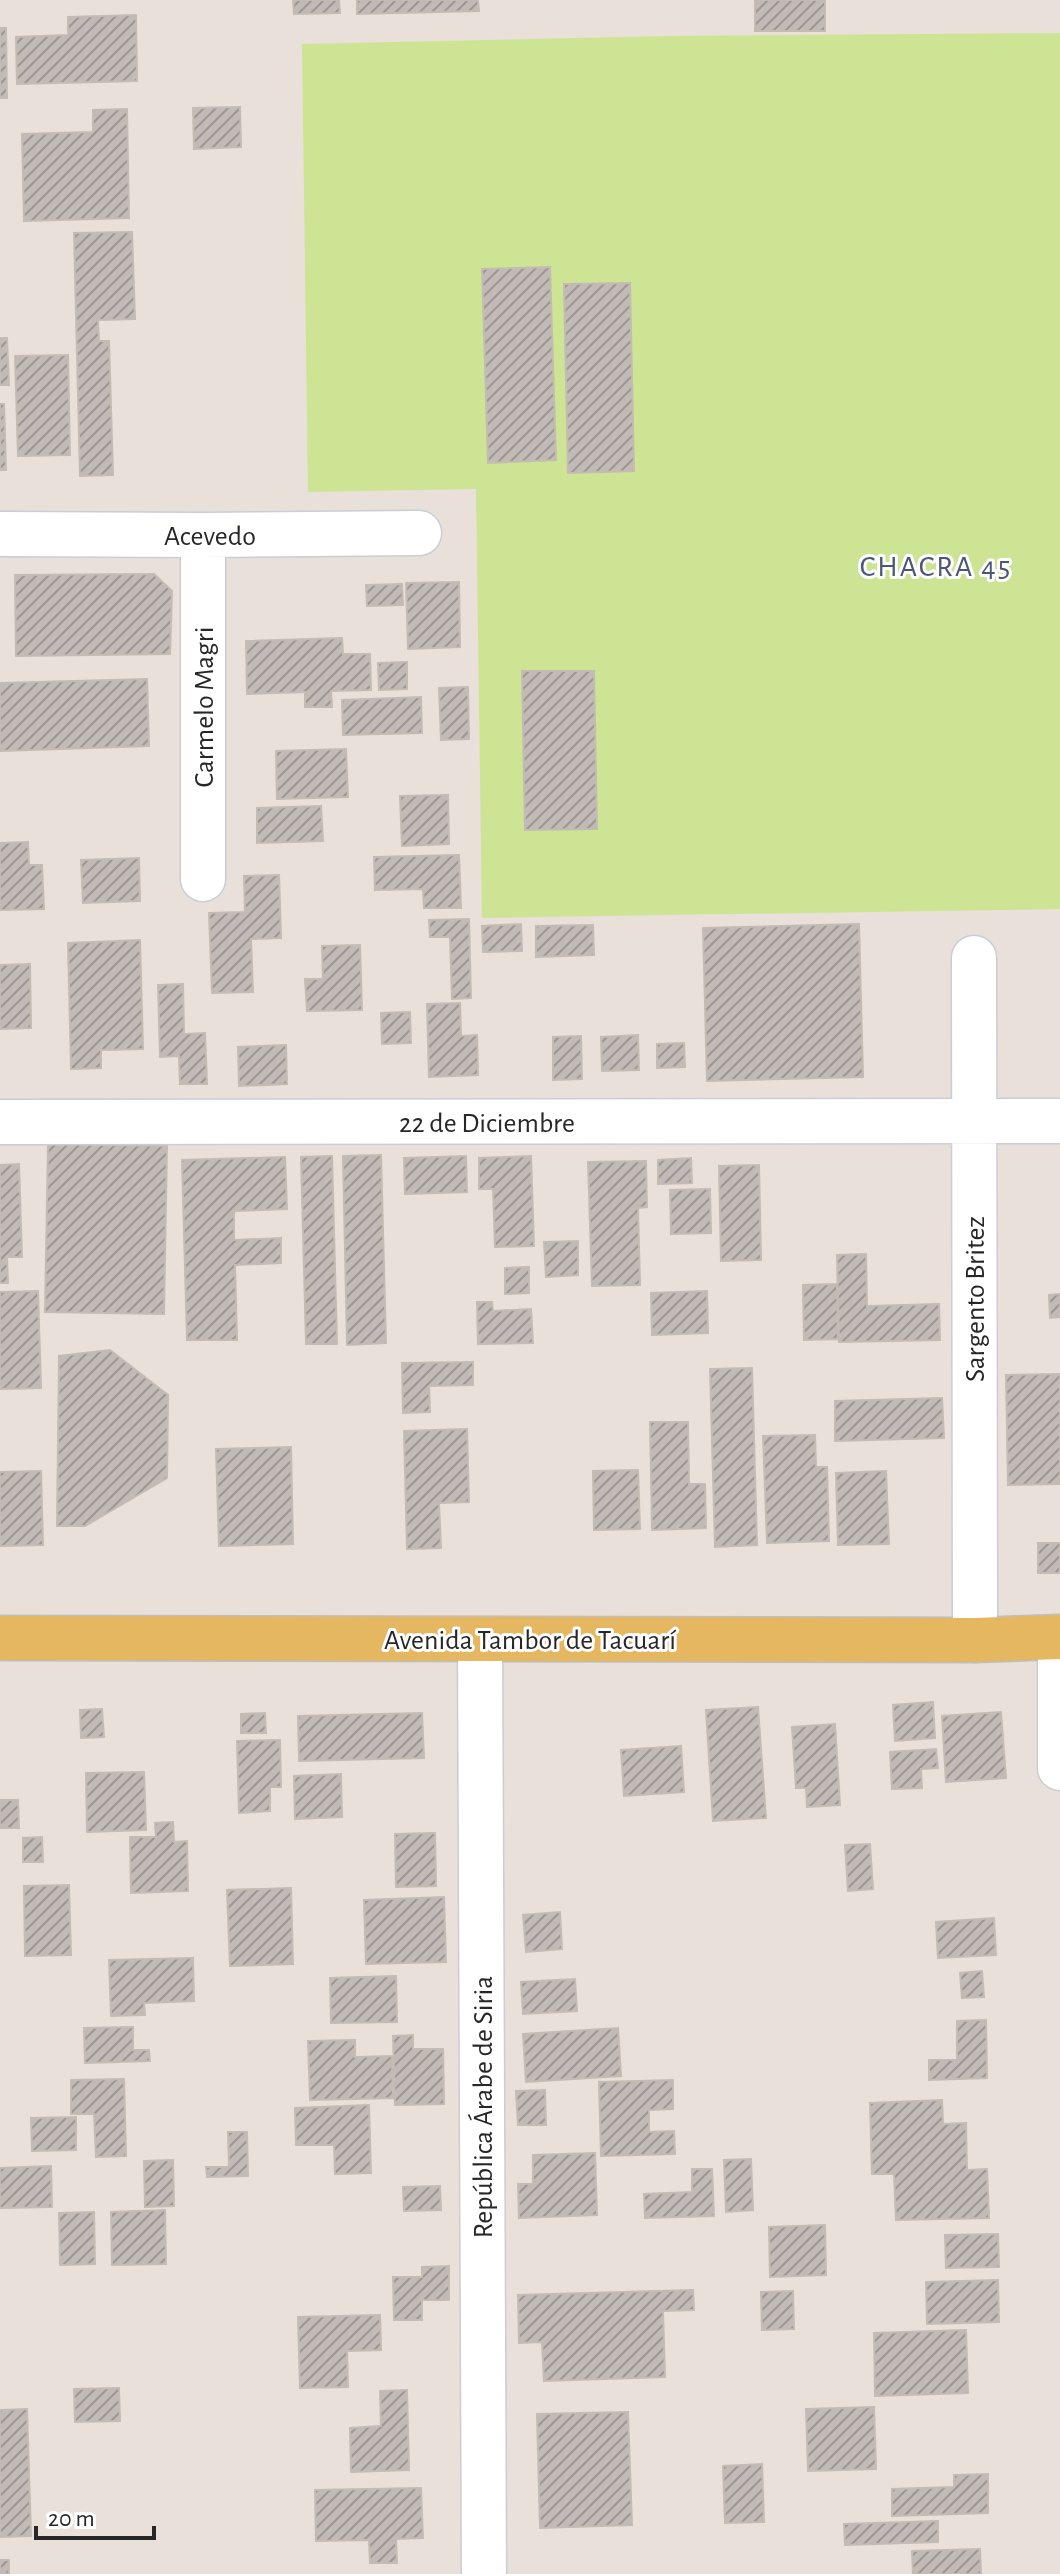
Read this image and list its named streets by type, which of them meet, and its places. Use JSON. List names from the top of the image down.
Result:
{
  "streets": {
    "main road": ["Avenida Tambor de Tacuarí"],
    "street": [
      "Acevedo",
      "Carmelo Magri",
      "22 de Diciembre",
      "Sargento Britez",
      "República Árabe de Siria"
    ]
  },
  "crossings": [
    ["Acevedo", "Carmelo Magri"],
    ["22 de Diciembre", "Sargento Britez"],
    ["Sargento Britez", "Avenida Tambor de Tacuarí"],
    ["Avenida Tambor de Tacuarí", "República Árabe de Siria"]
  ],
  "districts": ["CHACRA 45"],
  "scale_bar": "20 m"
}
